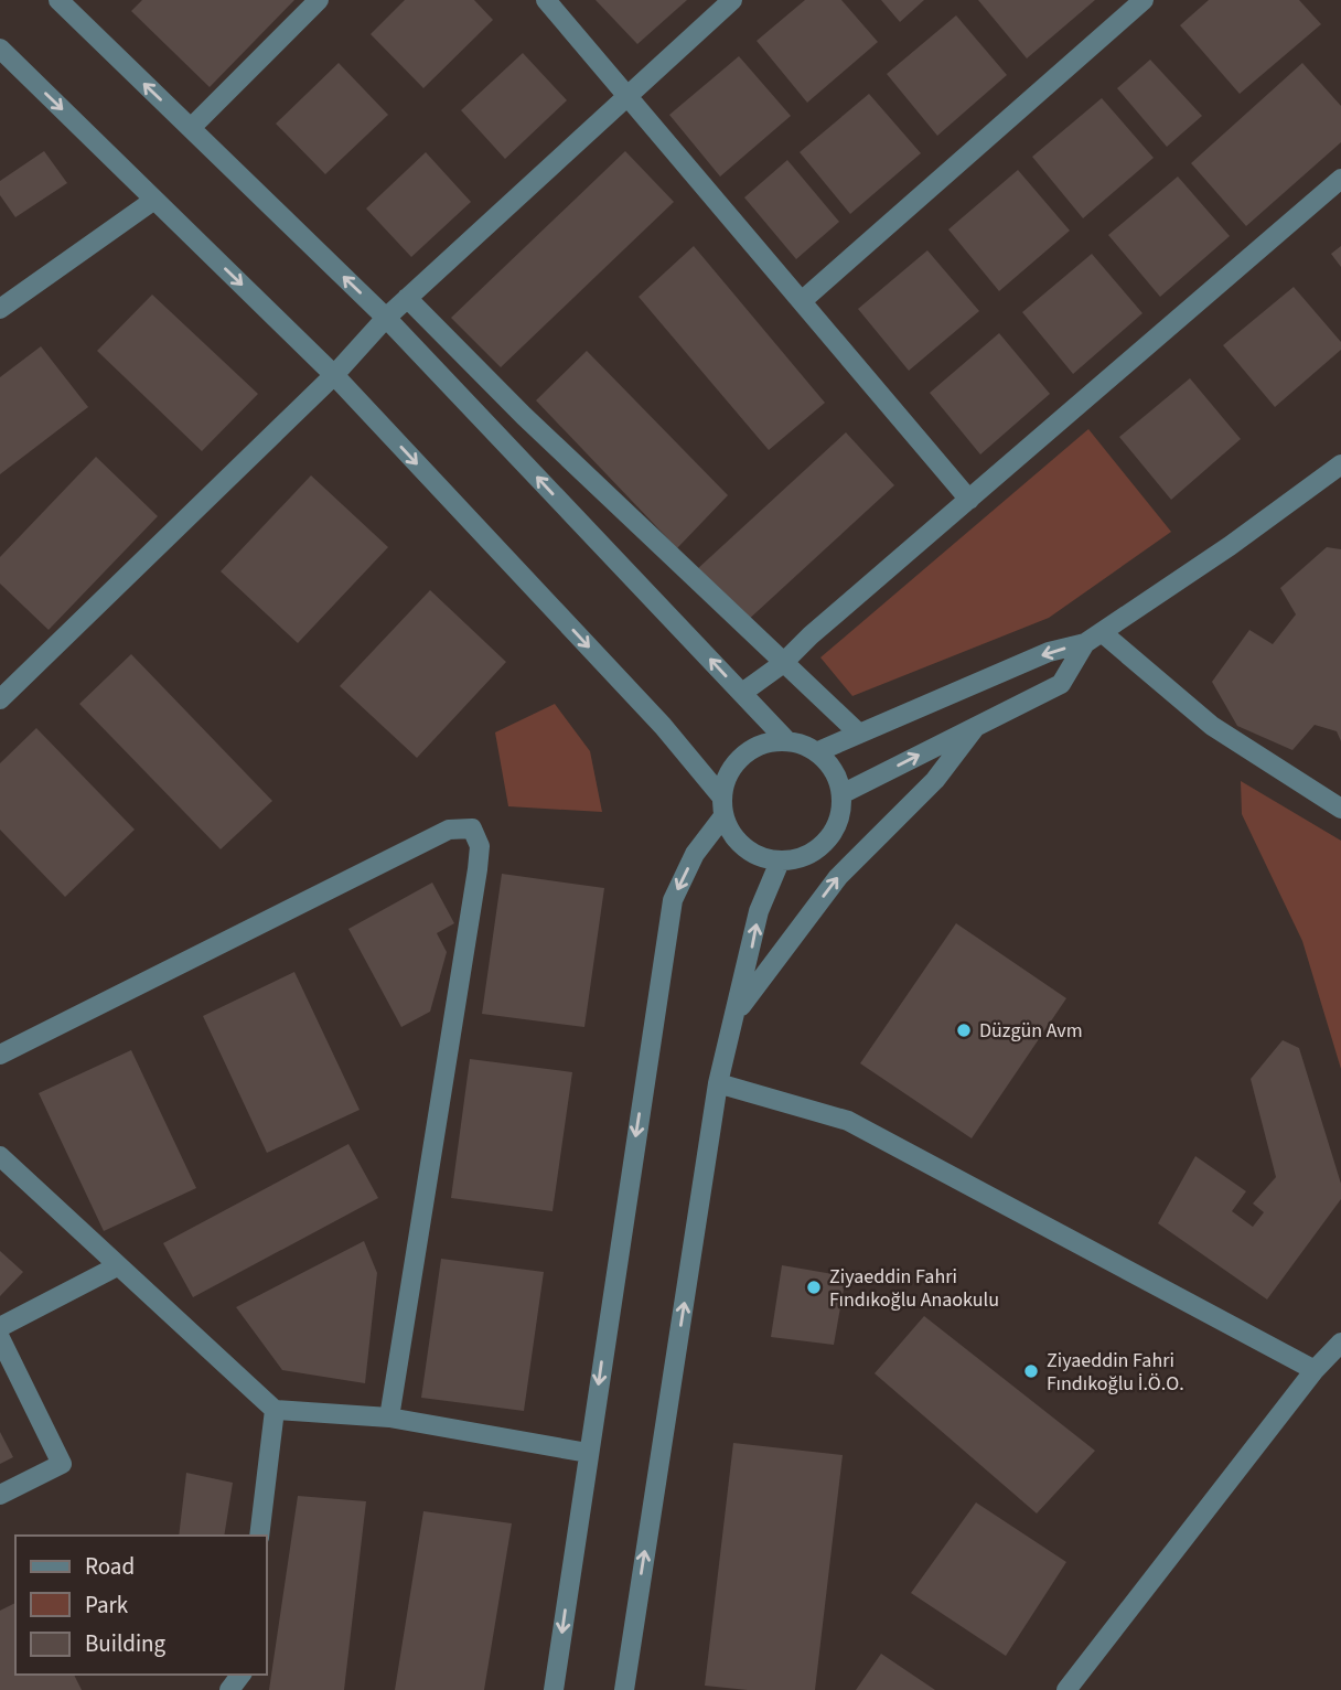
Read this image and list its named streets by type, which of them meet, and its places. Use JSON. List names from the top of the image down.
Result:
{
  "places": ["Düzgün Avm", "Ziyaeddin Fahri Fındıkoğlu Anaokulu", "Ziyaeddin Fahri Fındıkoğlu İ.Ö.O."],
  "legend": ["Road", "Park", "Building"]
}
